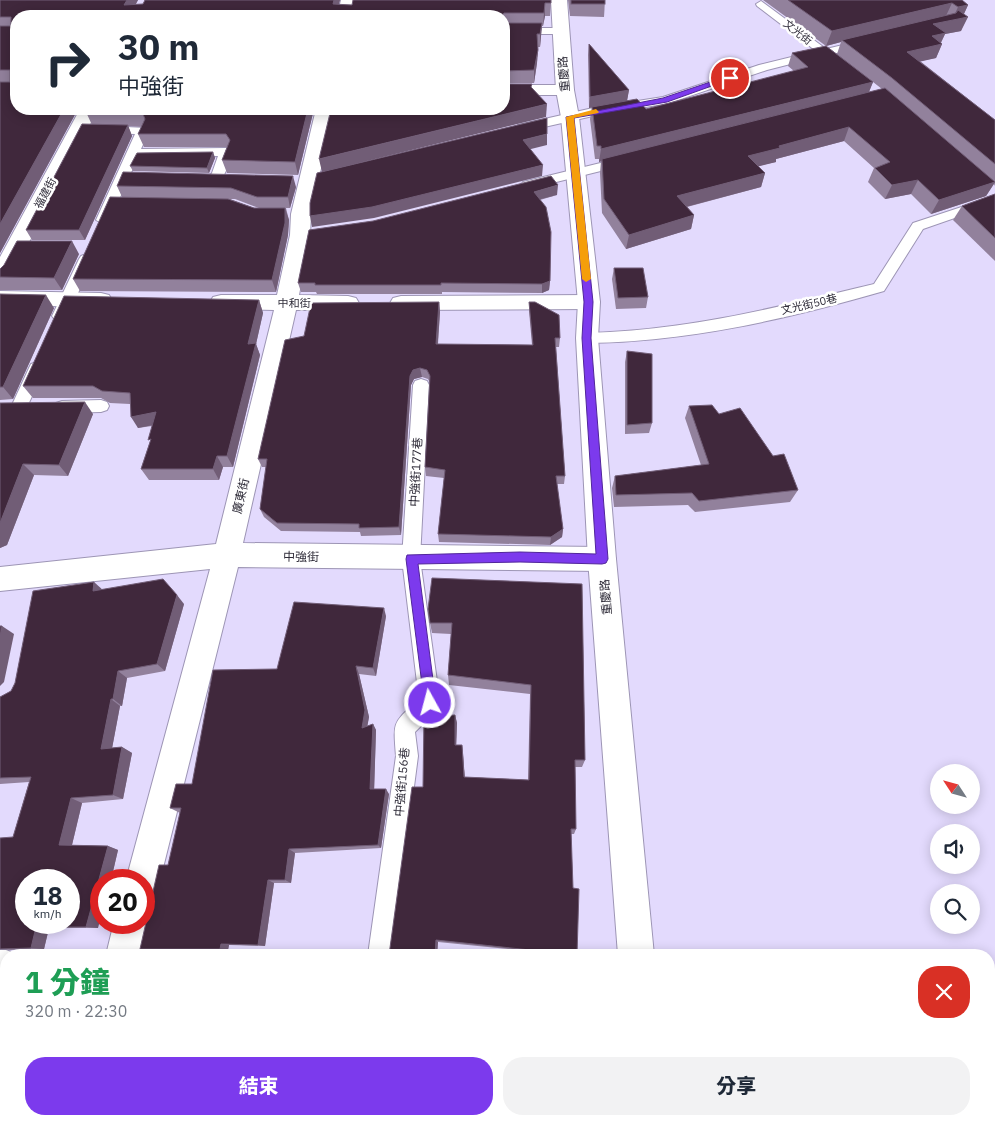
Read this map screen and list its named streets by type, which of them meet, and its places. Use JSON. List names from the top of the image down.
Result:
{
  "streets": {
    "street": [
      "重慶路",
      "福建街",
      "中和街",
      "廣東街",
      "中強街"
    ],
    "lane": [
      "文光街",
      "文光街50巷",
      "中強街177巷",
      "中強街156巷"
    ]
  },
  "crossings": [
    ["重慶路", "中和街"],
    ["重慶路", "文光街50巷"],
    ["重慶路", "中強街"],
    ["中和街", "廣東街"],
    ["中強街177巷", "中強街"],
    ["中強街177巷", "中強街156巷"],
    ["廣東街", "中強街"],
    ["中強街", "中強街156巷"]
  ],
  "north": "top left",
  "page": {
    "turn": ["30 m", "中強街"],
    "speed": "18 km/h",
    "limit": "20",
    "heading": ["1 分鐘", "320 m · 22:30"],
    "buttons": ["結束", "分享"]
  }
}
